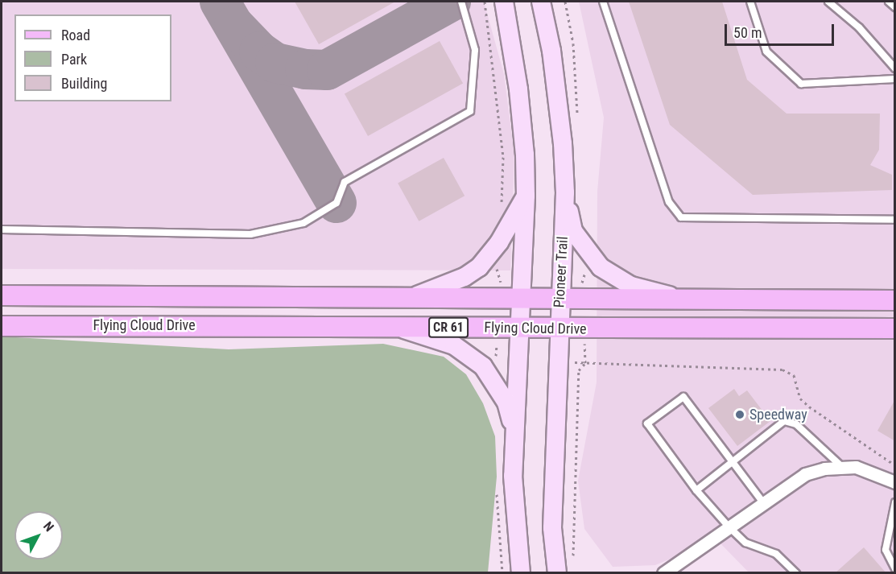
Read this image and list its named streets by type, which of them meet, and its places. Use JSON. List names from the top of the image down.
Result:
{
  "streets": {
    "main road": ["Pioneer Trail", "Flying Cloud Drive", "CR 61"]
  },
  "crossings": [
    ["Pioneer Trail", "Flying Cloud Drive"]
  ],
  "places": ["Speedway"],
  "legend": ["Road", "Park", "Building"],
  "scale_bar": "50 m",
  "north": "top right"
}
